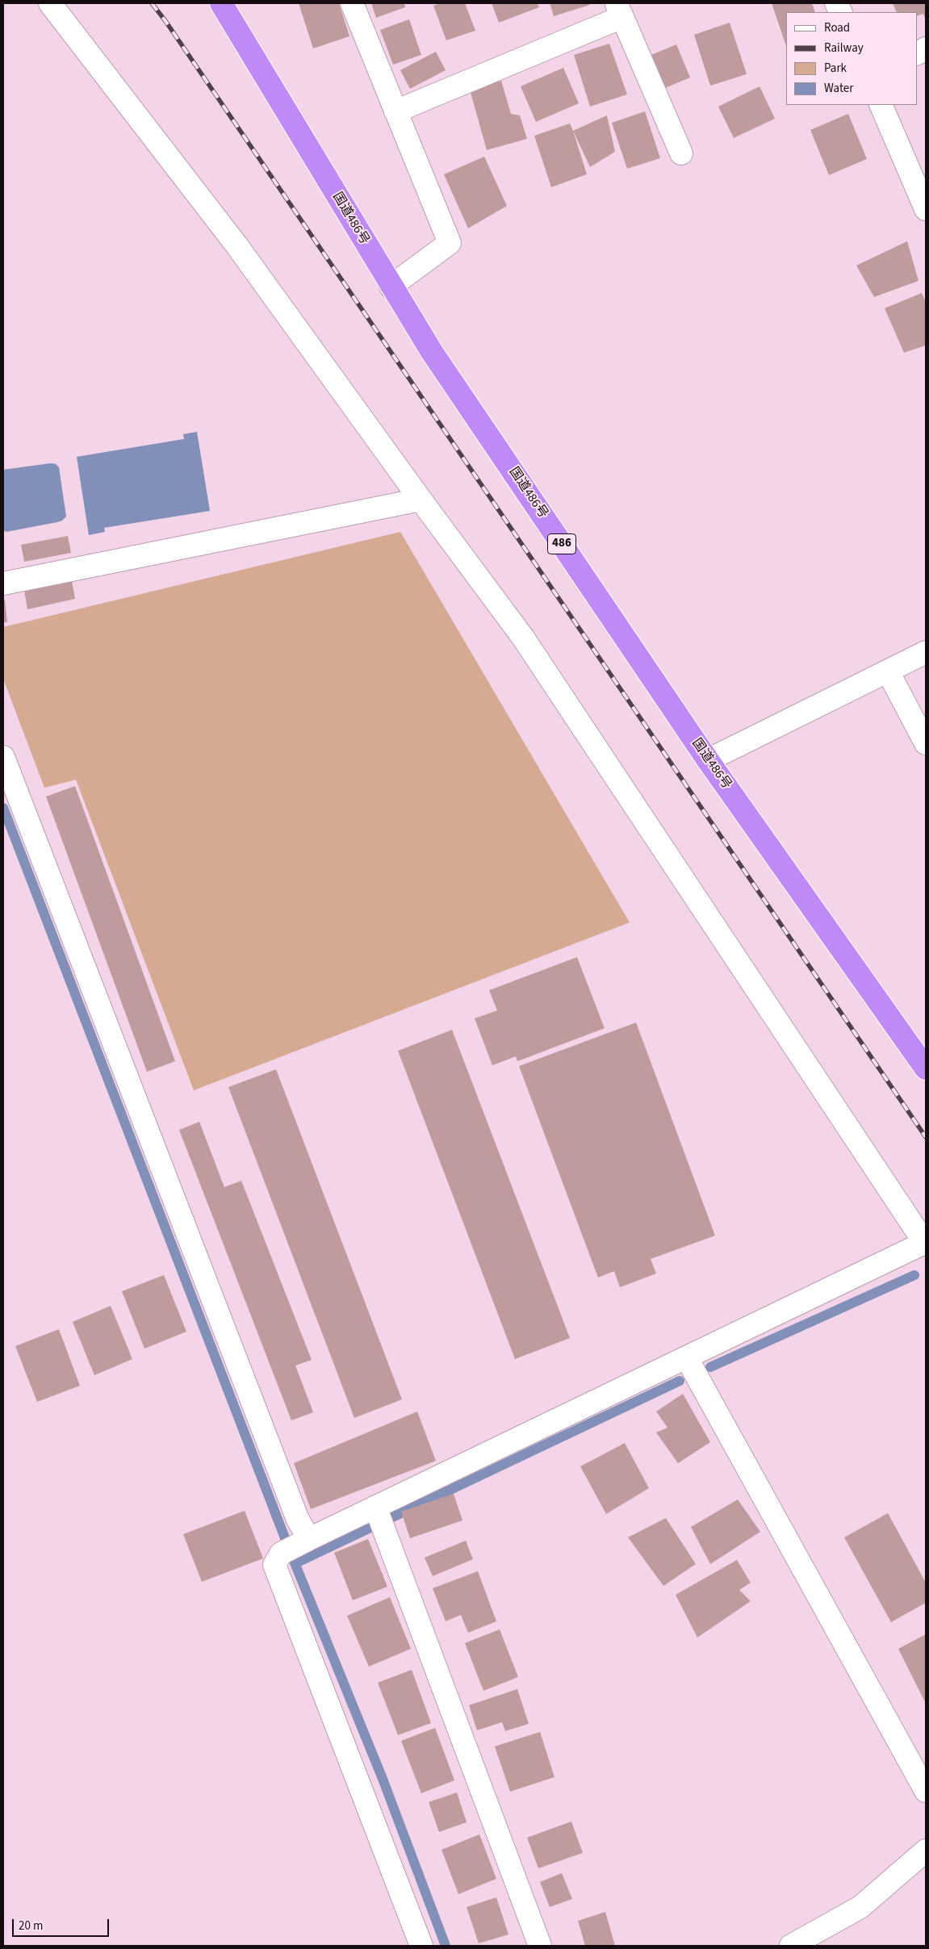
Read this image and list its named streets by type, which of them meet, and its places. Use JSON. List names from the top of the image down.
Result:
{
  "streets": {
    "highway": ["国道486号", "486"]
  },
  "legend": [
    "Road",
    "Railway",
    "Park",
    "Water"
  ],
  "scale_bar": "20 m"
}
